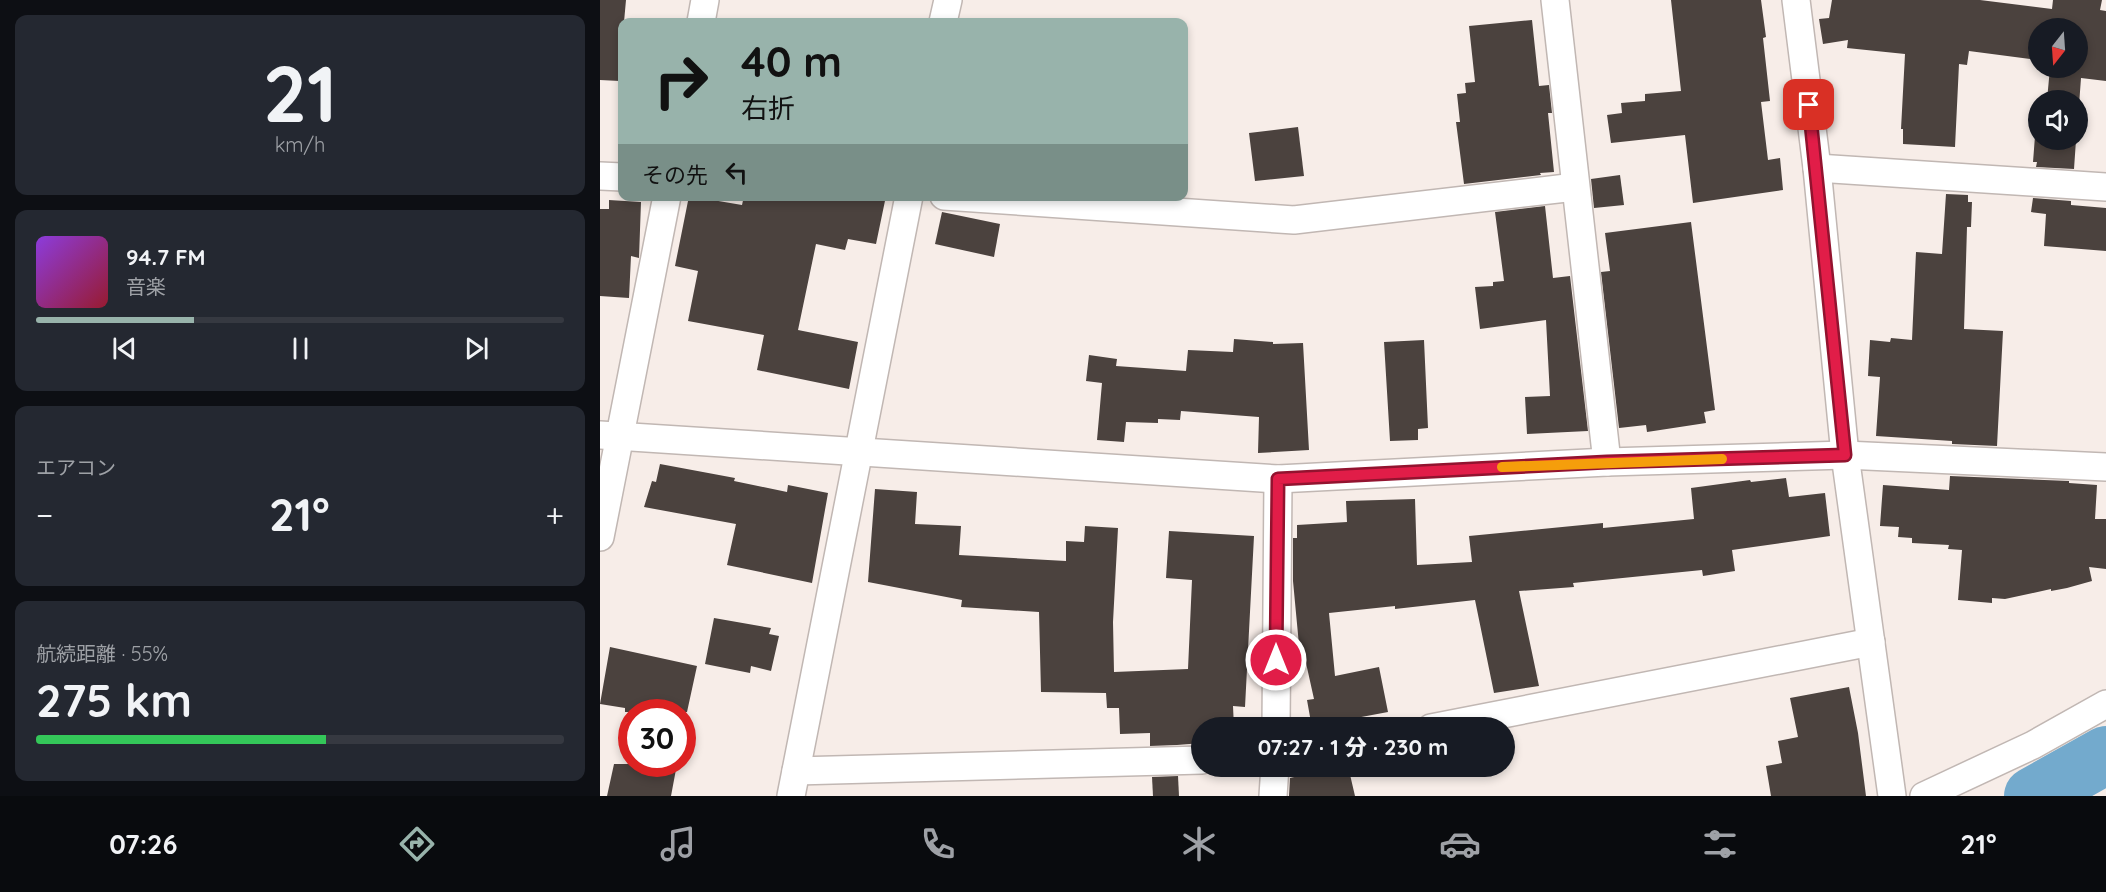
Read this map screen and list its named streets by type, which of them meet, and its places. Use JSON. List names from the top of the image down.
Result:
{
  "north": "bottom",
  "page": {
    "tile": [
      ["21", "km/h"],
      "エアコン",
      ["航続距離 · 55%", "275 km"]
    ],
    "turn": ["40 m", "右折"],
    "then": "その先",
    "song": ["94.7 FM", "音楽"],
    "heat": ["−", "21°", "+"],
    "limit": "30",
    "trip": "07:27 · 1 分 · 230 m",
    "tabs": ["07:26", "21°"]
  }
}
